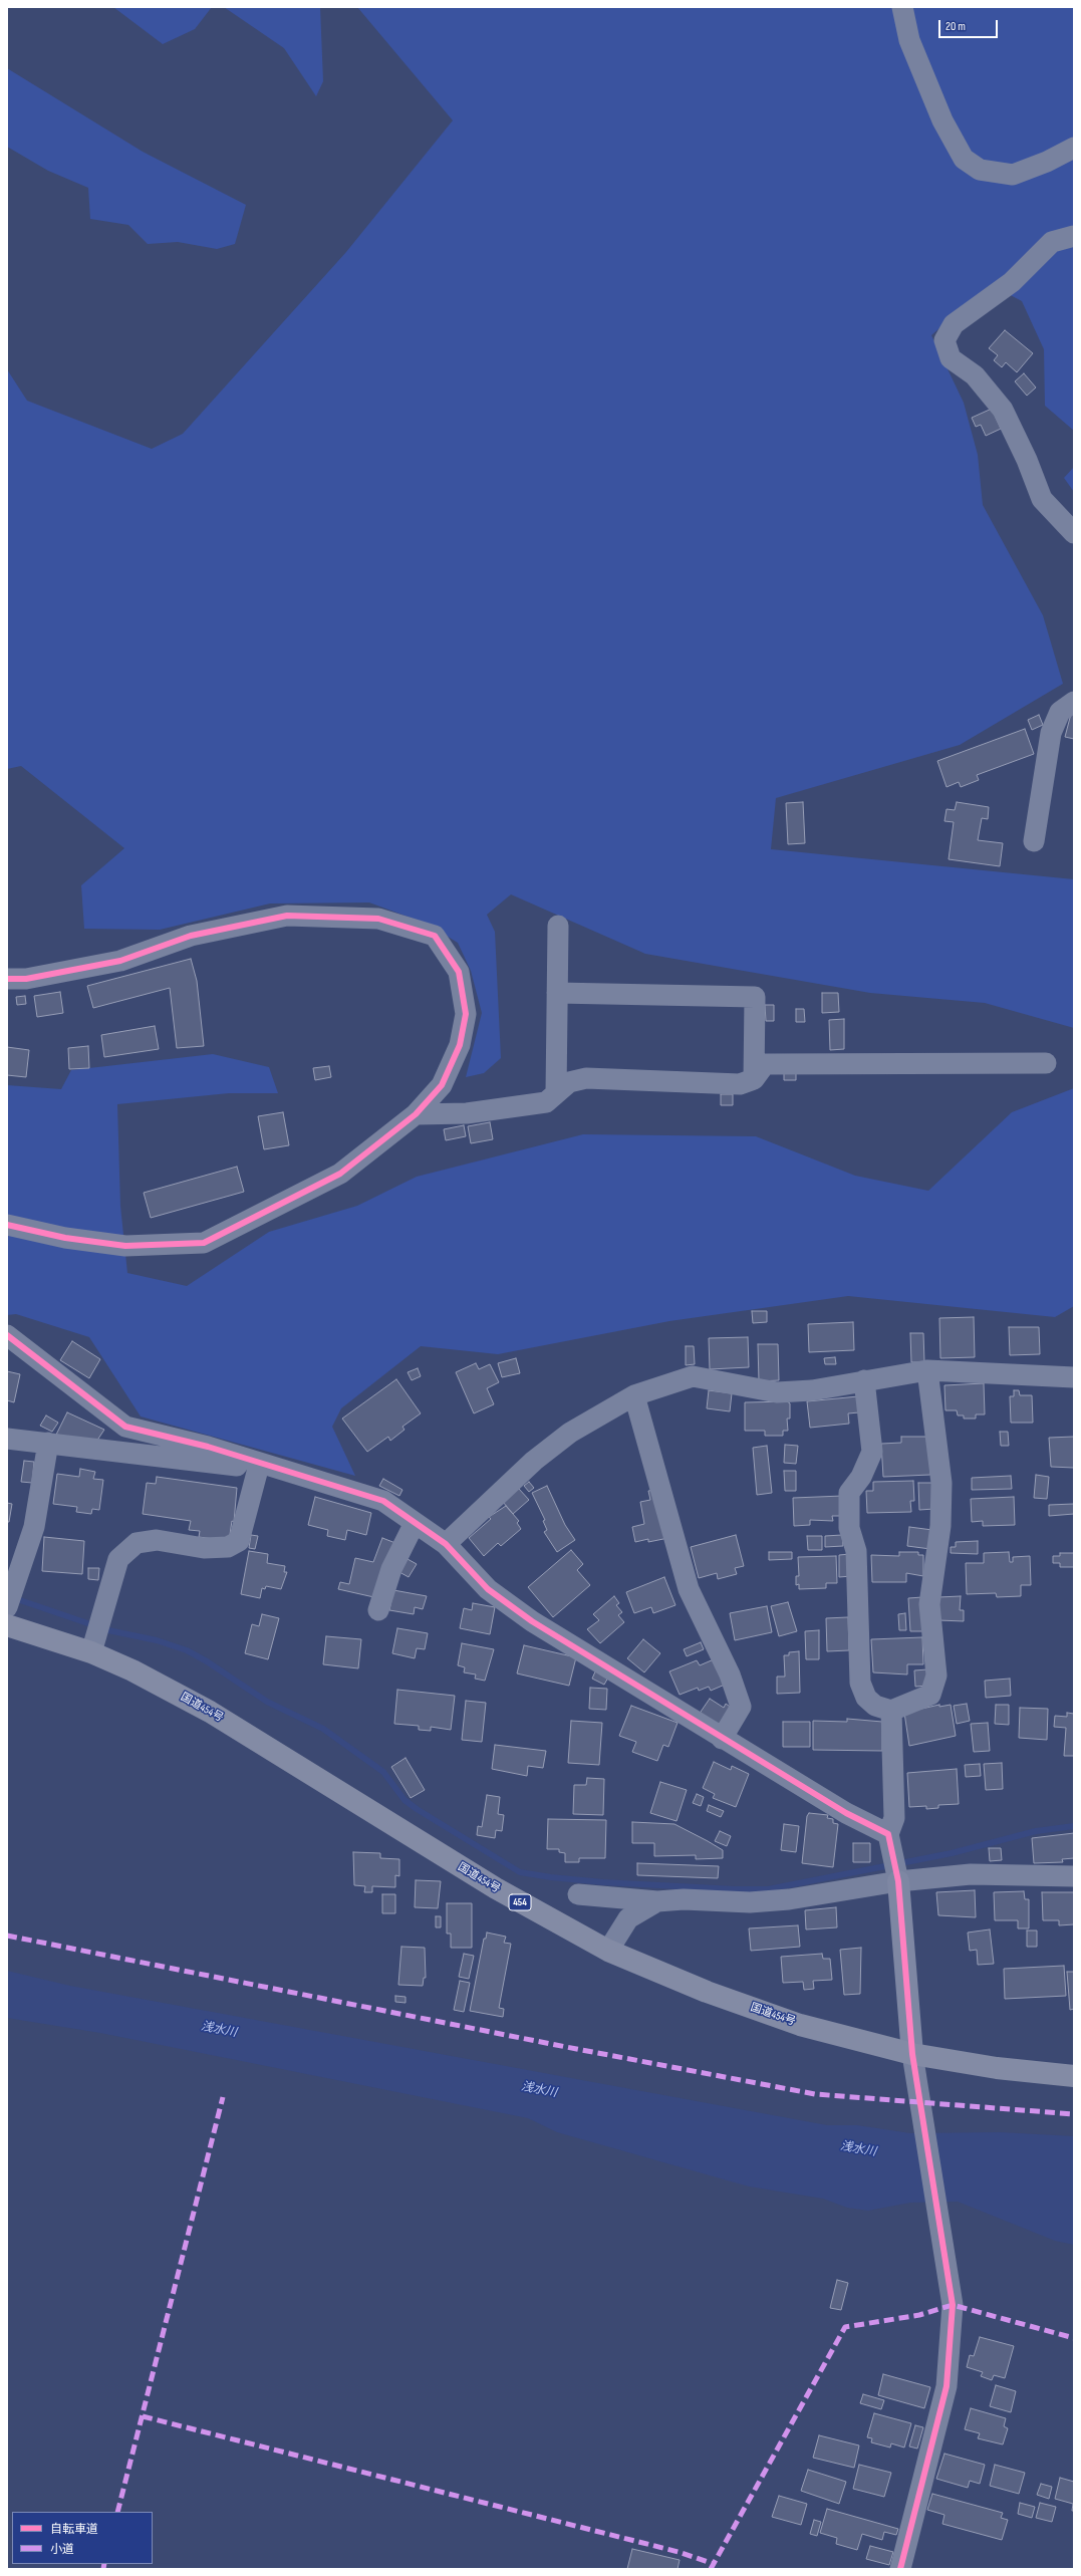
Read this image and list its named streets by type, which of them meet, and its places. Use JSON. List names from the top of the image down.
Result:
{
  "streets": {
    "highway": ["国道454号", "454"]
  },
  "water": ["浅水川"],
  "legend": ["自転車道", "小道"],
  "scale_bar": "20 m"
}
